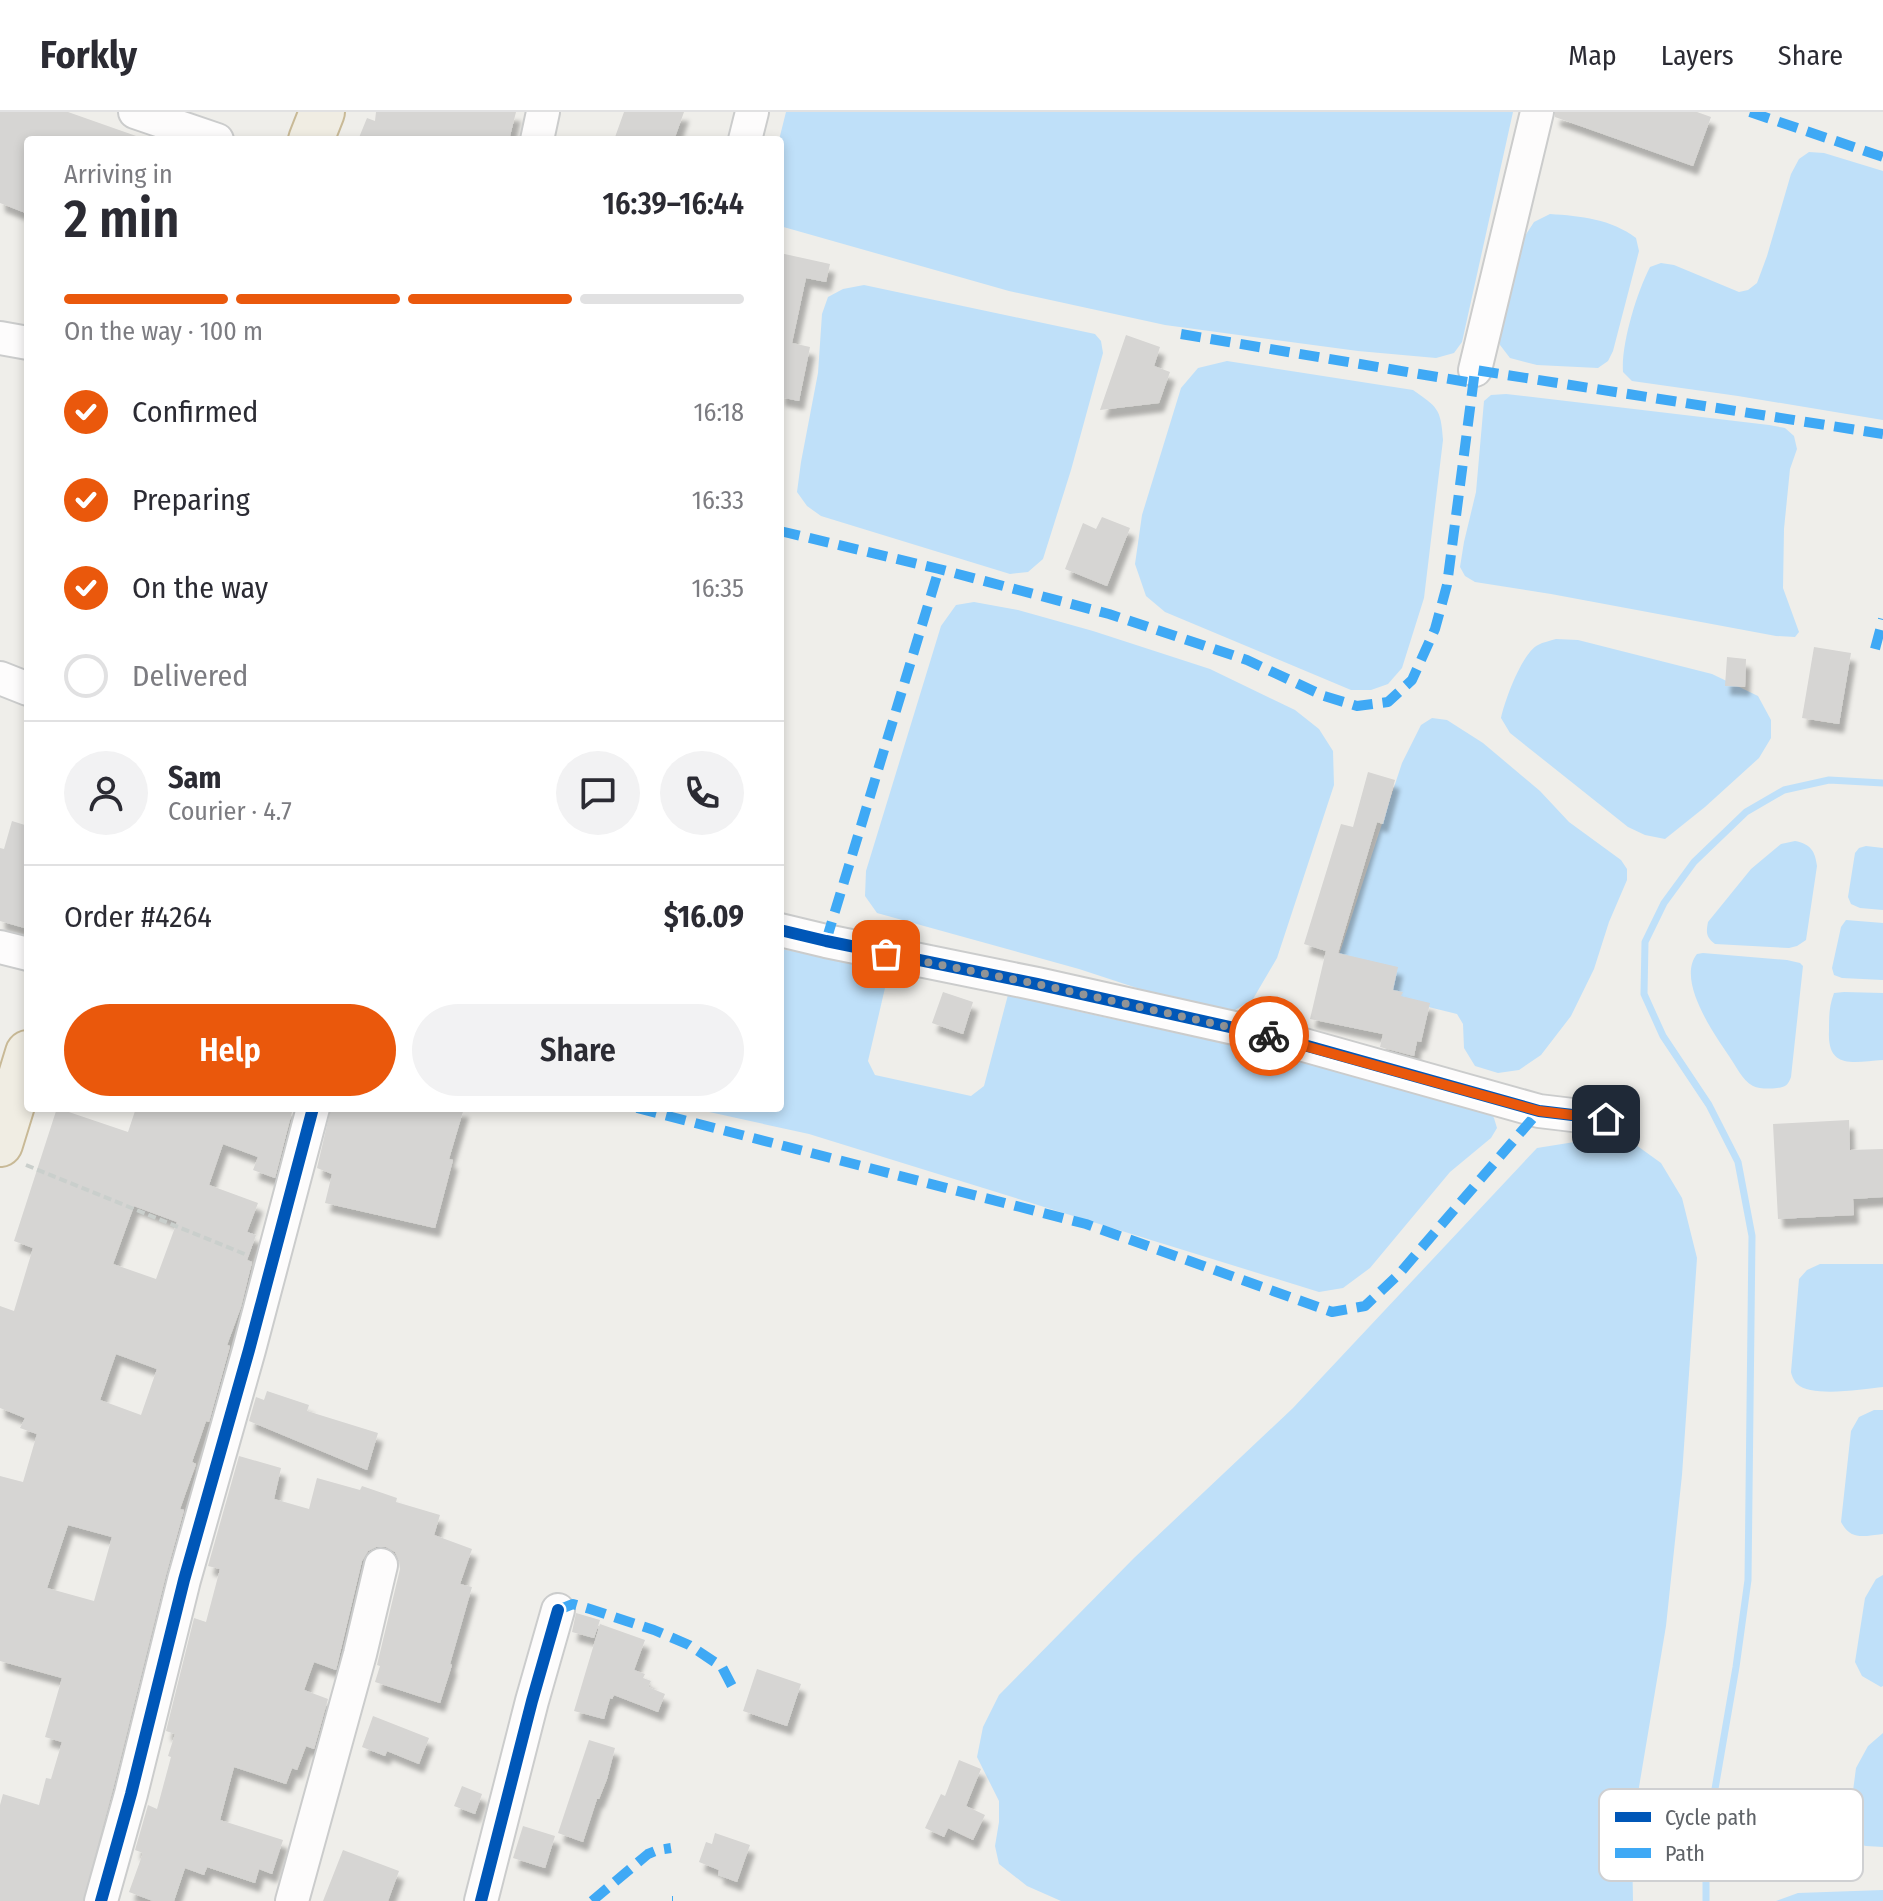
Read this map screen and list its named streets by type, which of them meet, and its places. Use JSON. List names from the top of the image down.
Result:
{
  "legend": ["Cycle path", "Path"],
  "page": {
    "header": "Forkly",
    "nav": ["Map", "Layers", "Share"],
    "heading": ["2 min", "Arriving in", "16:39–16:44"],
    "panel": [
      "Sam",
      "Courier · 4.7",
      "Order #4264",
      "$16.09"
    ],
    "bar": "On the way · 100 m",
    "list": [
      ["Confirmed", "16:18"],
      ["Preparing", "16:33"],
      ["On the way", "16:35"],
      "Delivered"
    ],
    "buttons": ["Help", "Share"]
  }
}
